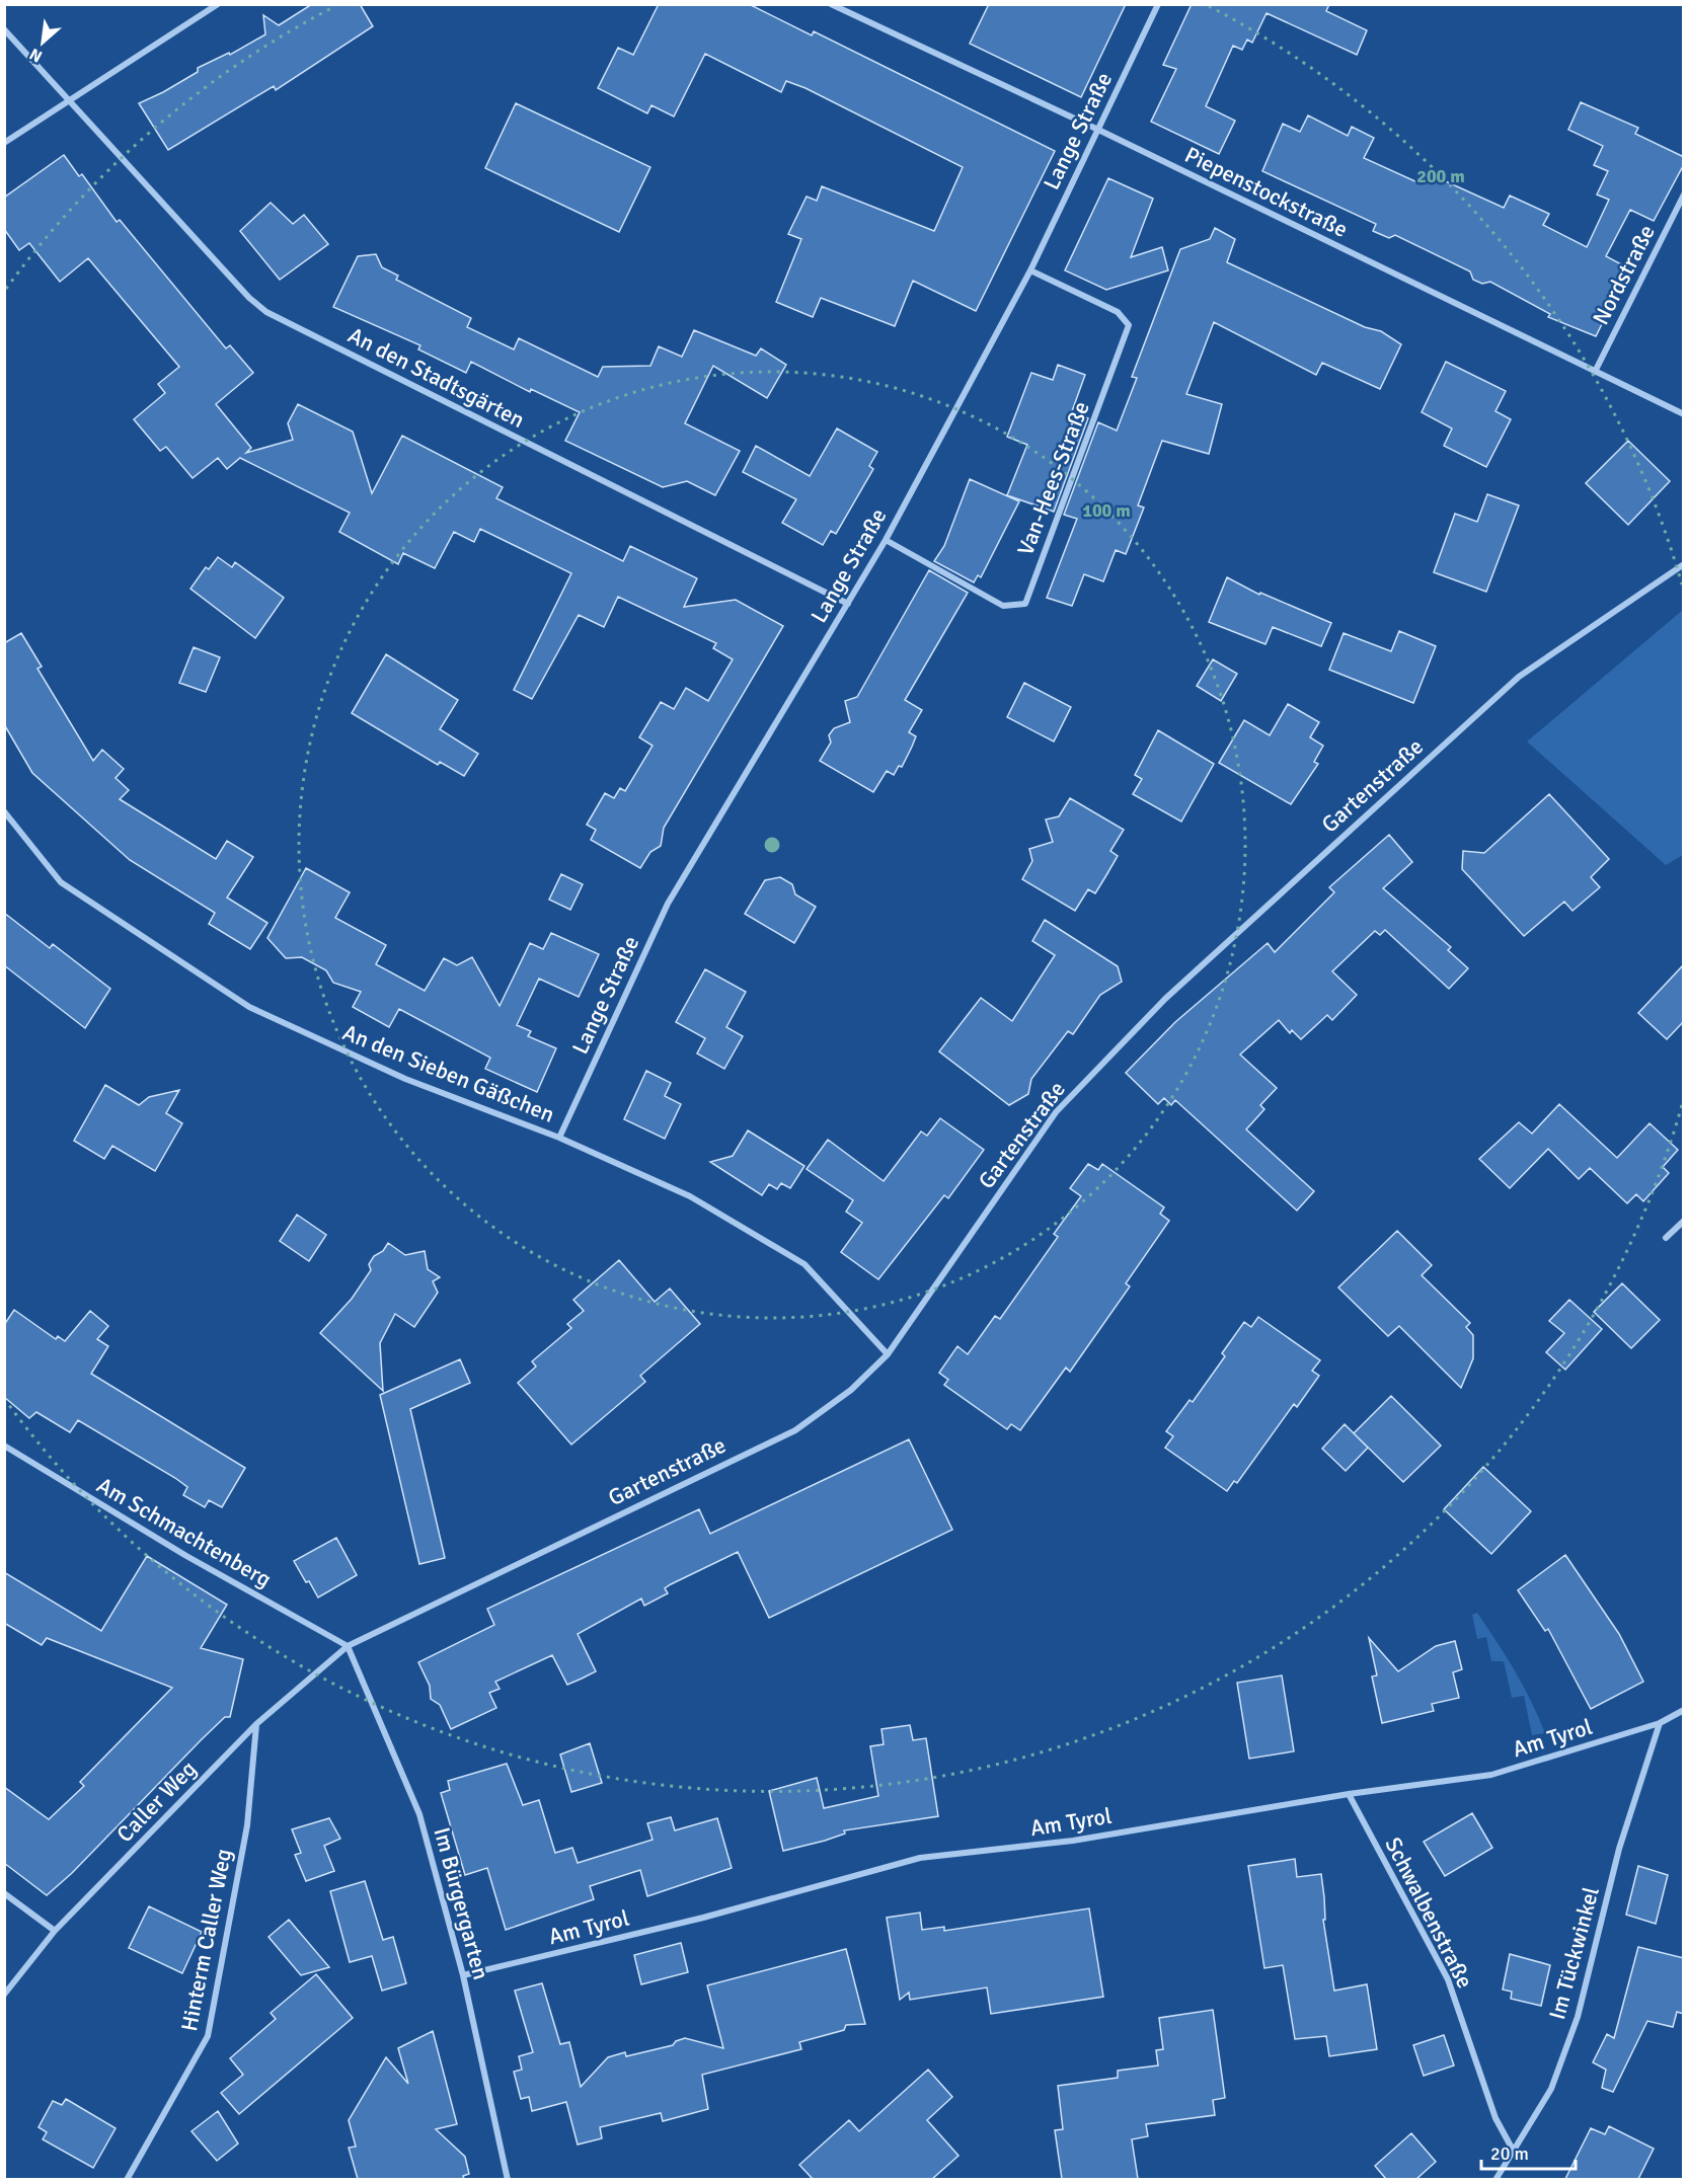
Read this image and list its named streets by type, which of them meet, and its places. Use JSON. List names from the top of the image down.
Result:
{
  "streets": {
    "street": [
      "Lange Straße",
      "Piepenstockstraße",
      "Nordstraße",
      "An den Stadtsgärten",
      "Van-Hees-Straße",
      "Gartenstraße",
      "An den Sieben Gäßchen",
      "Am Schmachtenberg",
      "Am Tyrol",
      "Caller Weg",
      "Im Bürgergarten",
      "Schwalbenstraße",
      "Hinterm Caller Weg",
      "Im Tückwinkel"
    ]
  },
  "crossings": [
    ["Lange Straße", "Piepenstockstraße"],
    ["Lange Straße", "An den Stadtsgärten"],
    ["Lange Straße", "Van-Hees-Straße"],
    ["Lange Straße", "An den Sieben Gäßchen"],
    ["Piepenstockstraße", "Nordstraße"],
    ["Gartenstraße", "An den Sieben Gäßchen"],
    ["Gartenstraße", "Am Schmachtenberg"],
    ["Gartenstraße", "Caller Weg"],
    ["Gartenstraße", "Im Bürgergarten"],
    ["Am Schmachtenberg", "Caller Weg"],
    ["Am Schmachtenberg", "Im Bürgergarten"],
    ["Am Tyrol", "Im Bürgergarten"],
    ["Am Tyrol", "Schwalbenstraße"],
    ["Am Tyrol", "Im Tückwinkel"],
    ["Caller Weg", "Im Bürgergarten"],
    ["Caller Weg", "Hinterm Caller Weg"],
    ["Schwalbenstraße", "Im Tückwinkel"]
  ],
  "scale_bar": "20 m",
  "north": "bottom left",
  "rings": ["200 m", "100 m"]
}
